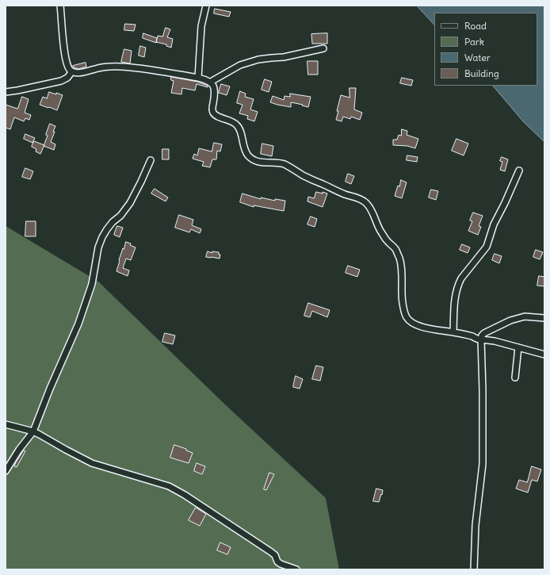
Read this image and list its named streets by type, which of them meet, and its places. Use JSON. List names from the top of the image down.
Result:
{
  "legend": [
    "Road",
    "Park",
    "Water",
    "Building"
  ]
}
